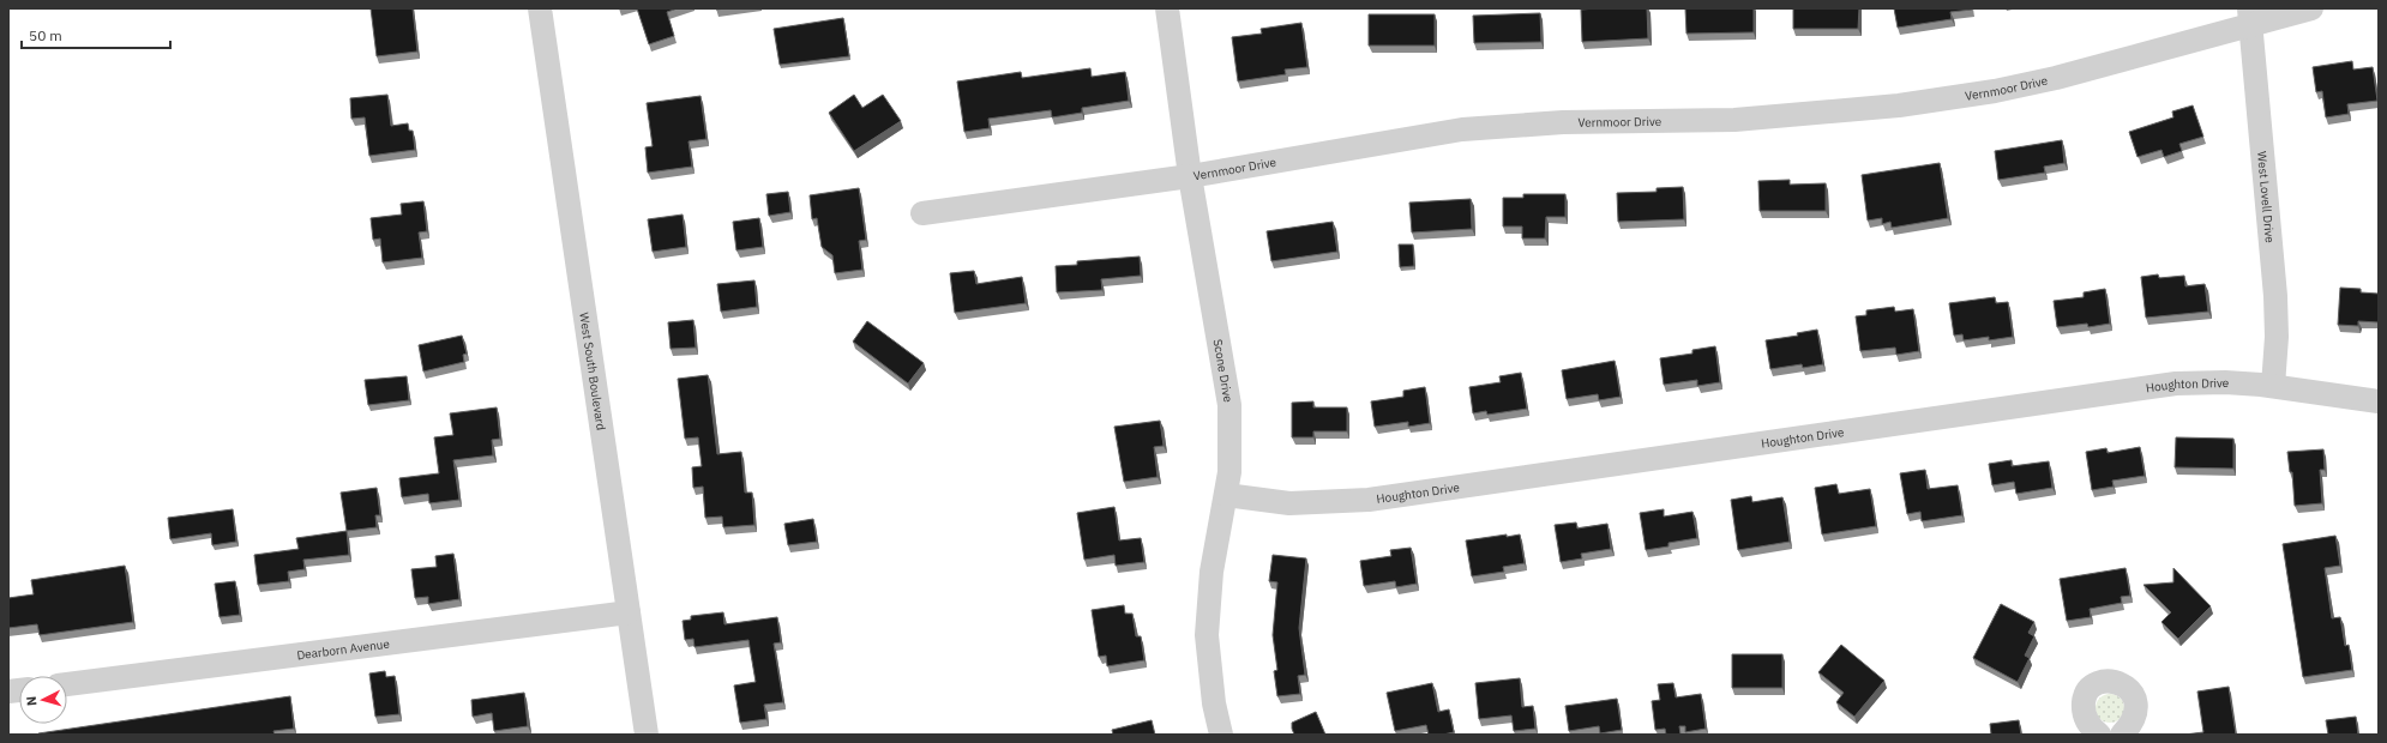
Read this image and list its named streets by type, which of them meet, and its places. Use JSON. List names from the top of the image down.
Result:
{
  "streets": {
    "street": [
      "Vernmoor Drive",
      "West Lovell Drive",
      "West South Boulevard",
      "Scone Drive",
      "Houghton Drive",
      "Dearborn Avenue"
    ]
  },
  "crossings": [
    ["Vernmoor Drive", "West Lovell Drive"],
    ["Vernmoor Drive", "Scone Drive"],
    ["West Lovell Drive", "Houghton Drive"],
    ["West South Boulevard", "Dearborn Avenue"],
    ["Scone Drive", "Houghton Drive"]
  ],
  "scale_bar": "50 m",
  "north": "left"
}
